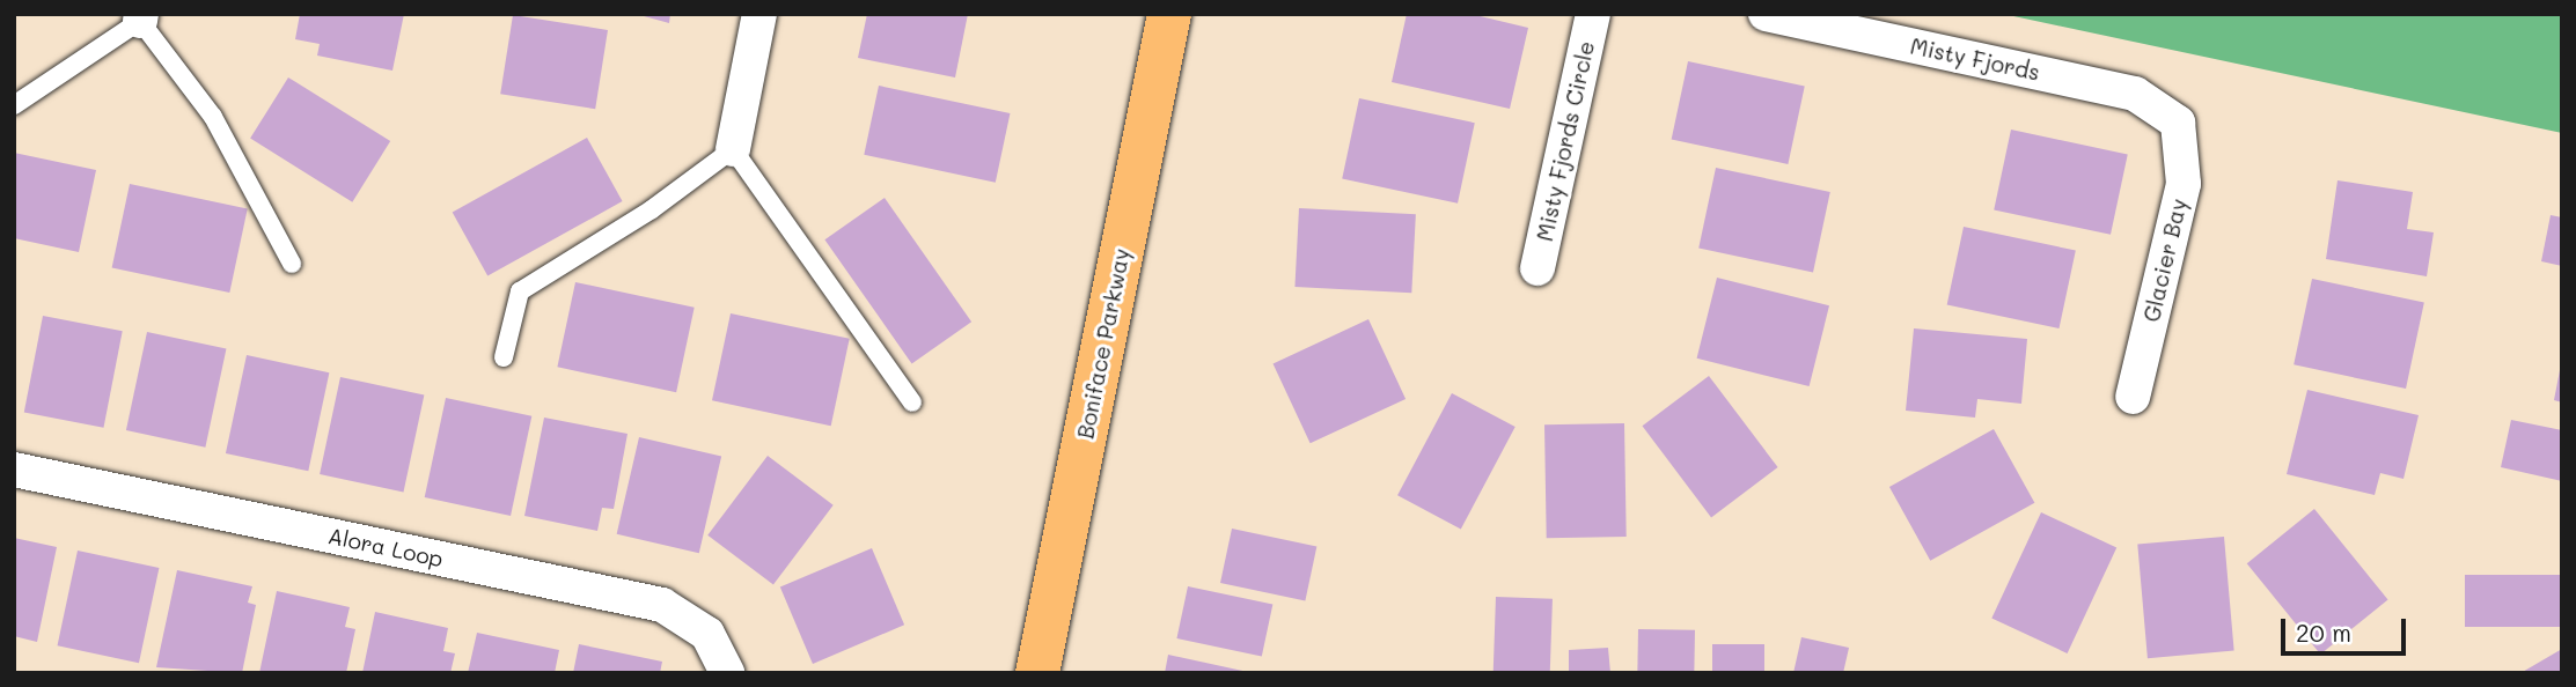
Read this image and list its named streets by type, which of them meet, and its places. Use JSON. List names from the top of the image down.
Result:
{
  "streets": {
    "main road": ["Boniface Parkway"],
    "street": [
      "Misty Fjords",
      "Misty Fjords Circle",
      "Glacier Bay",
      "Alora Loop"
    ]
  },
  "crossings": [
    ["Misty Fjords", "Glacier Bay"]
  ],
  "scale_bar": "20 m"
}
